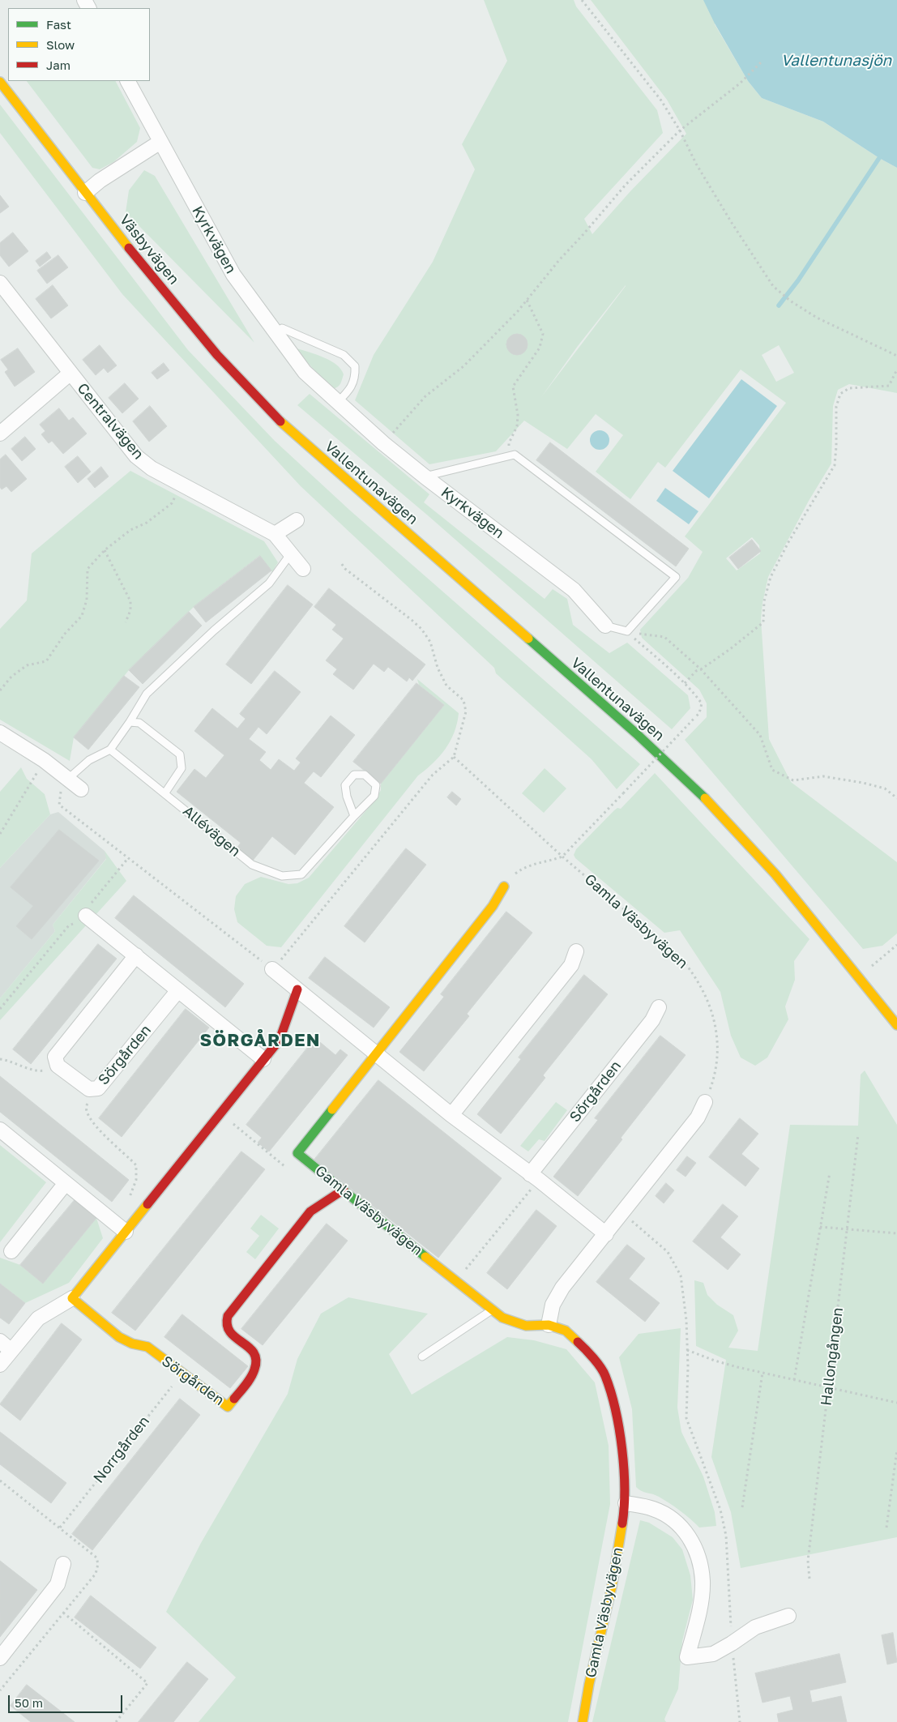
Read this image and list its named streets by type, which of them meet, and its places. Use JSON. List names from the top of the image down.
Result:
{
  "streets": {
    "street": [
      "Kyrkvägen",
      "Väsbyvägen",
      "Centralvägen",
      "Vallentunavägen",
      "Gamla Väsbyvägen",
      "Sörgården"
    ],
    "lane": ["Allévägen"],
    "path": ["Hallongången", "Norrgården"]
  },
  "crossings": [
    ["Väsbyvägen", "Vallentunavägen"],
    ["Gamla Väsbyvägen", "Sörgården"],
    ["Sörgården", "Norrgården"]
  ],
  "districts": ["SÖRGÅRDEN"],
  "water": ["Vallentunasjön"],
  "legend": ["Fast", "Slow", "Jam"],
  "scale_bar": "50 m"
}
